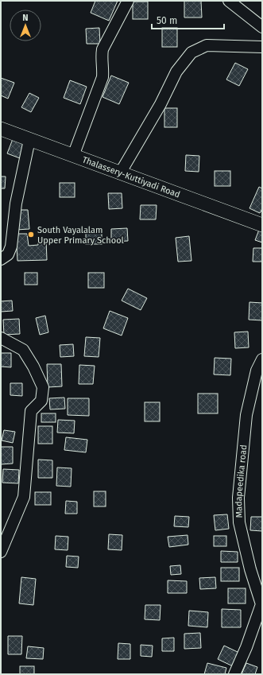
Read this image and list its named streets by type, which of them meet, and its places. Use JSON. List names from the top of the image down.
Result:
{
  "streets": {
    "main road": ["Thalassery-Kuttiyadi Road"],
    "street": ["Madapeedika road"]
  },
  "places": ["South Vayalalam Upper Primary School"],
  "scale_bar": "50 m",
  "north": "top"
}
